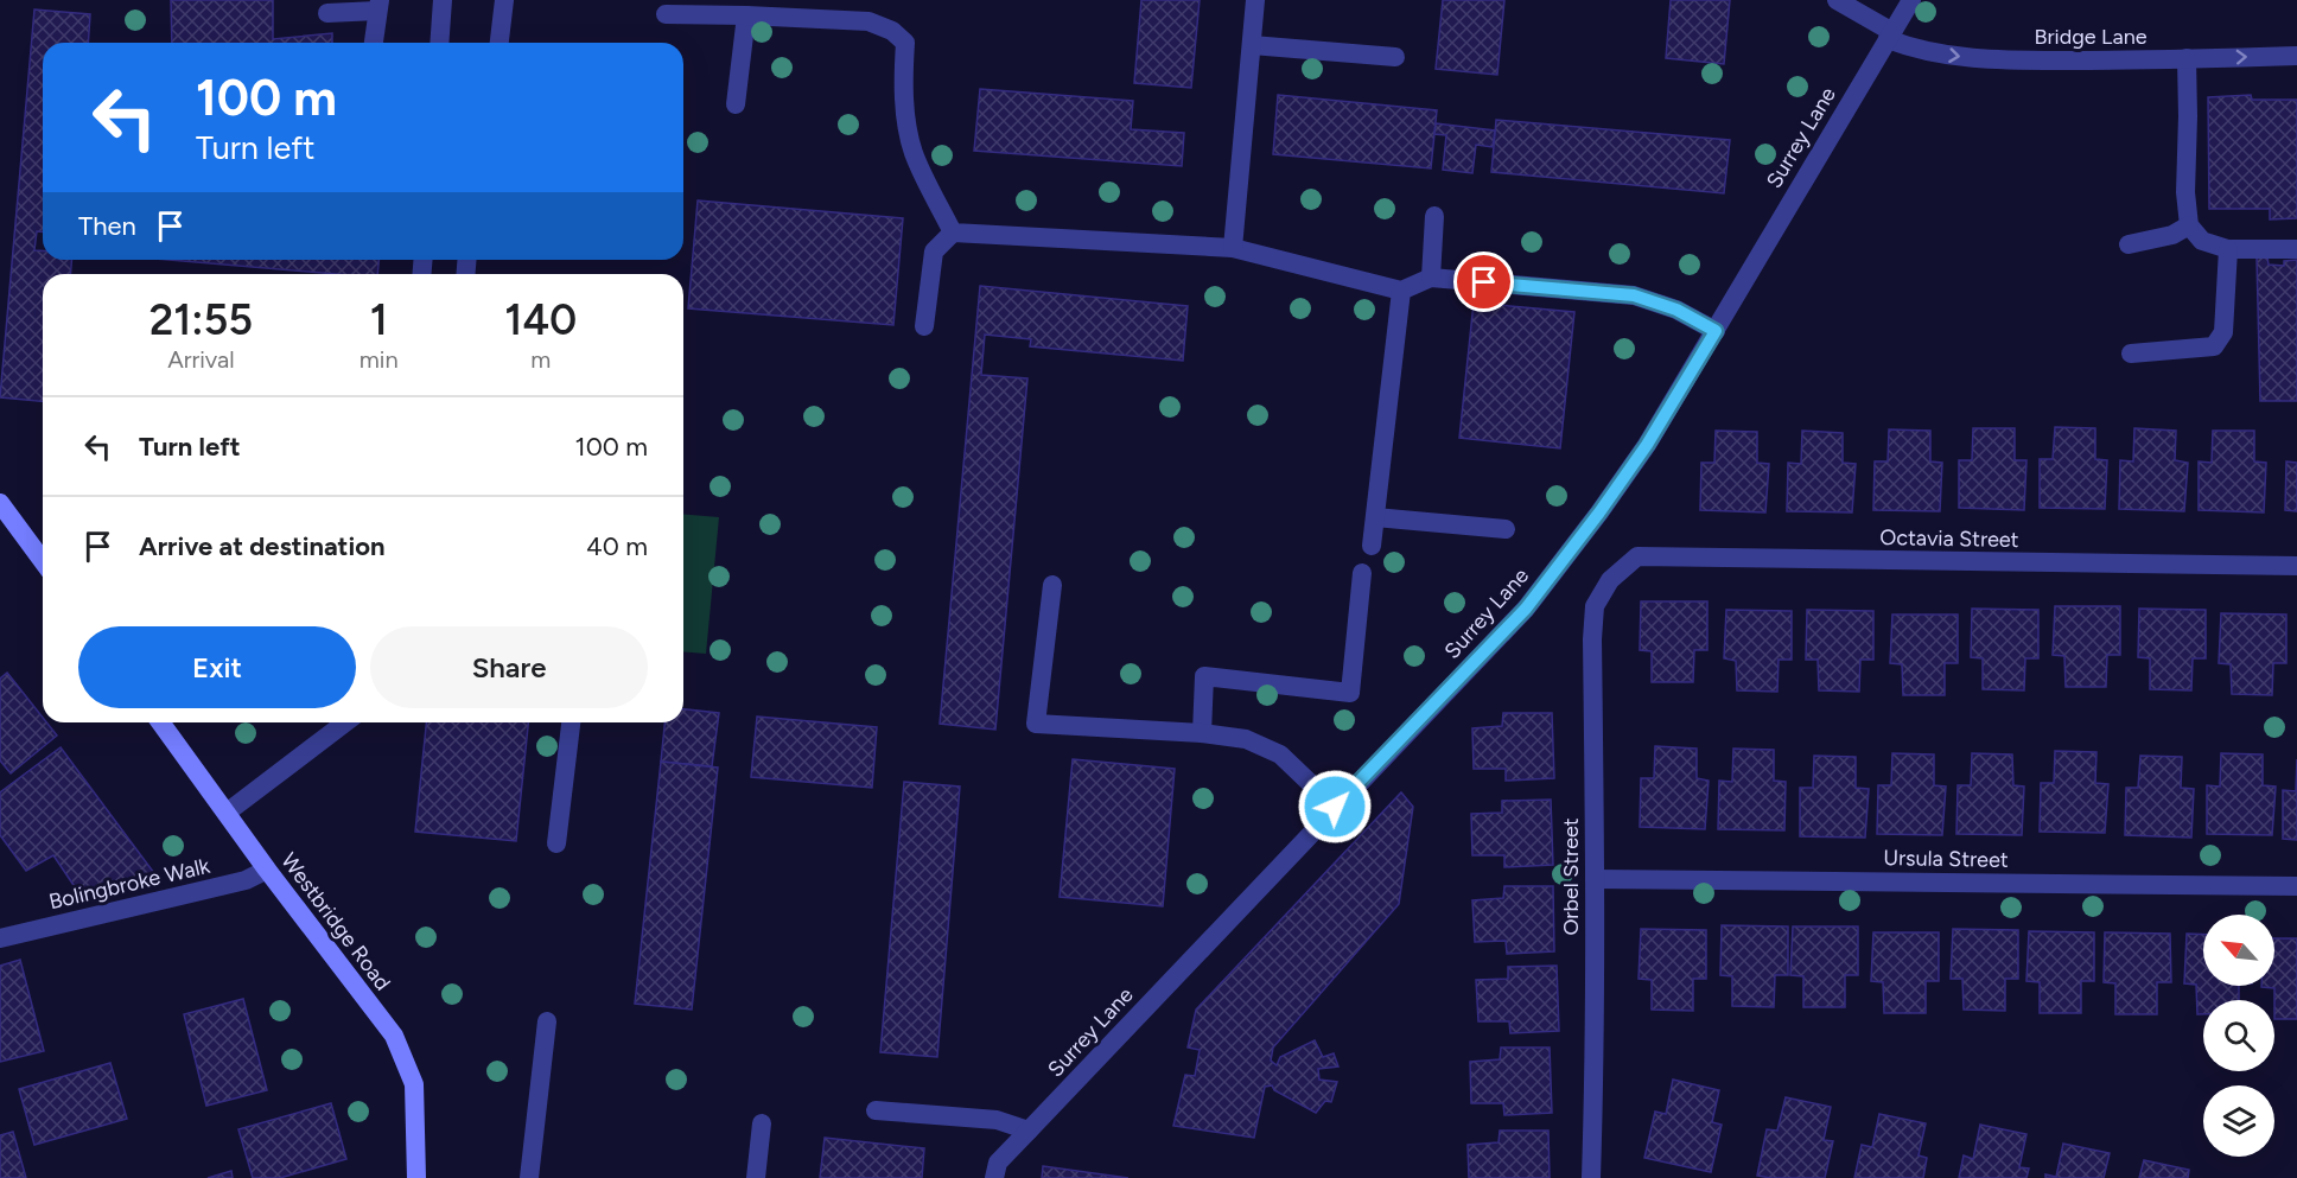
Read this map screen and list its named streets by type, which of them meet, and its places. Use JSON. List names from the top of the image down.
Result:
{
  "streets": {
    "main road": ["Westbridge Road"],
    "street": [
      "Bridge Lane",
      "Surrey Lane",
      "Octavia Street",
      "Ursula Street",
      "Orbel Street",
      "Bolingbroke Walk"
    ]
  },
  "crossings": [
    ["Bridge Lane", "Surrey Lane"],
    ["Octavia Street", "Orbel Street"],
    ["Ursula Street", "Orbel Street"],
    ["Bolingbroke Walk", "Westbridge Road"]
  ],
  "one_way": ["Bridge Lane"],
  "north": "top left",
  "page": {
    "turn": ["100 m", "Turn left"],
    "then": "Then",
    "eta": [
      "21:55",
      "Arrival",
      "1",
      "min",
      "140",
      "m"
    ],
    "list": [
      {
        "name": "Turn left",
        "value": "100 m"
      },
      {
        "name": "Arrive at destination",
        "value": "40 m"
      }
    ],
    "buttons": ["Exit", "Share"]
  }
}
